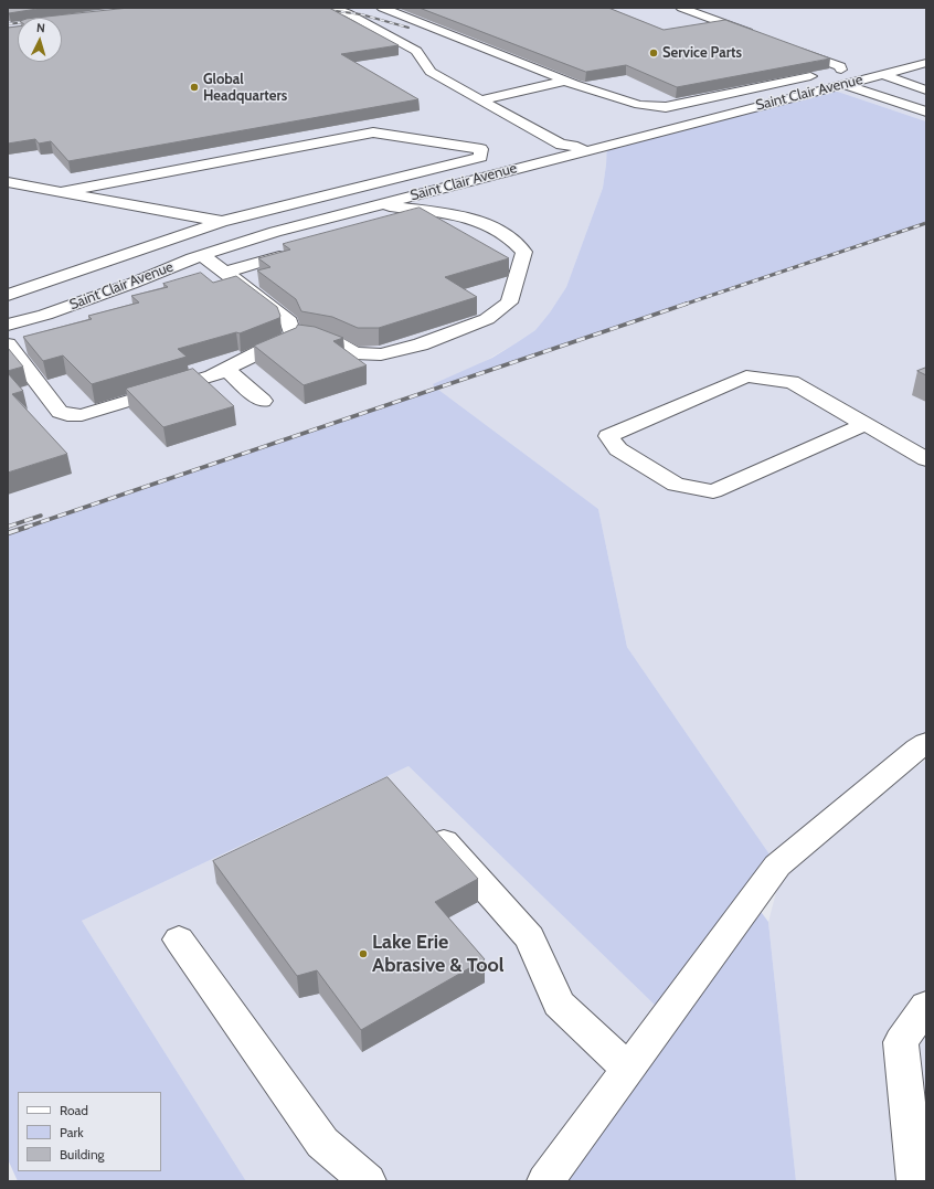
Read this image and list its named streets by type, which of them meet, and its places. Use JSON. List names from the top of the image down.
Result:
{
  "streets": {
    "street": ["Saint Clair Avenue"]
  },
  "places": ["Service Parts", "Global Headquarters", "Lake Erie Abrasive & Tool"],
  "legend": ["Road", "Park", "Building"],
  "north": "top"
}
